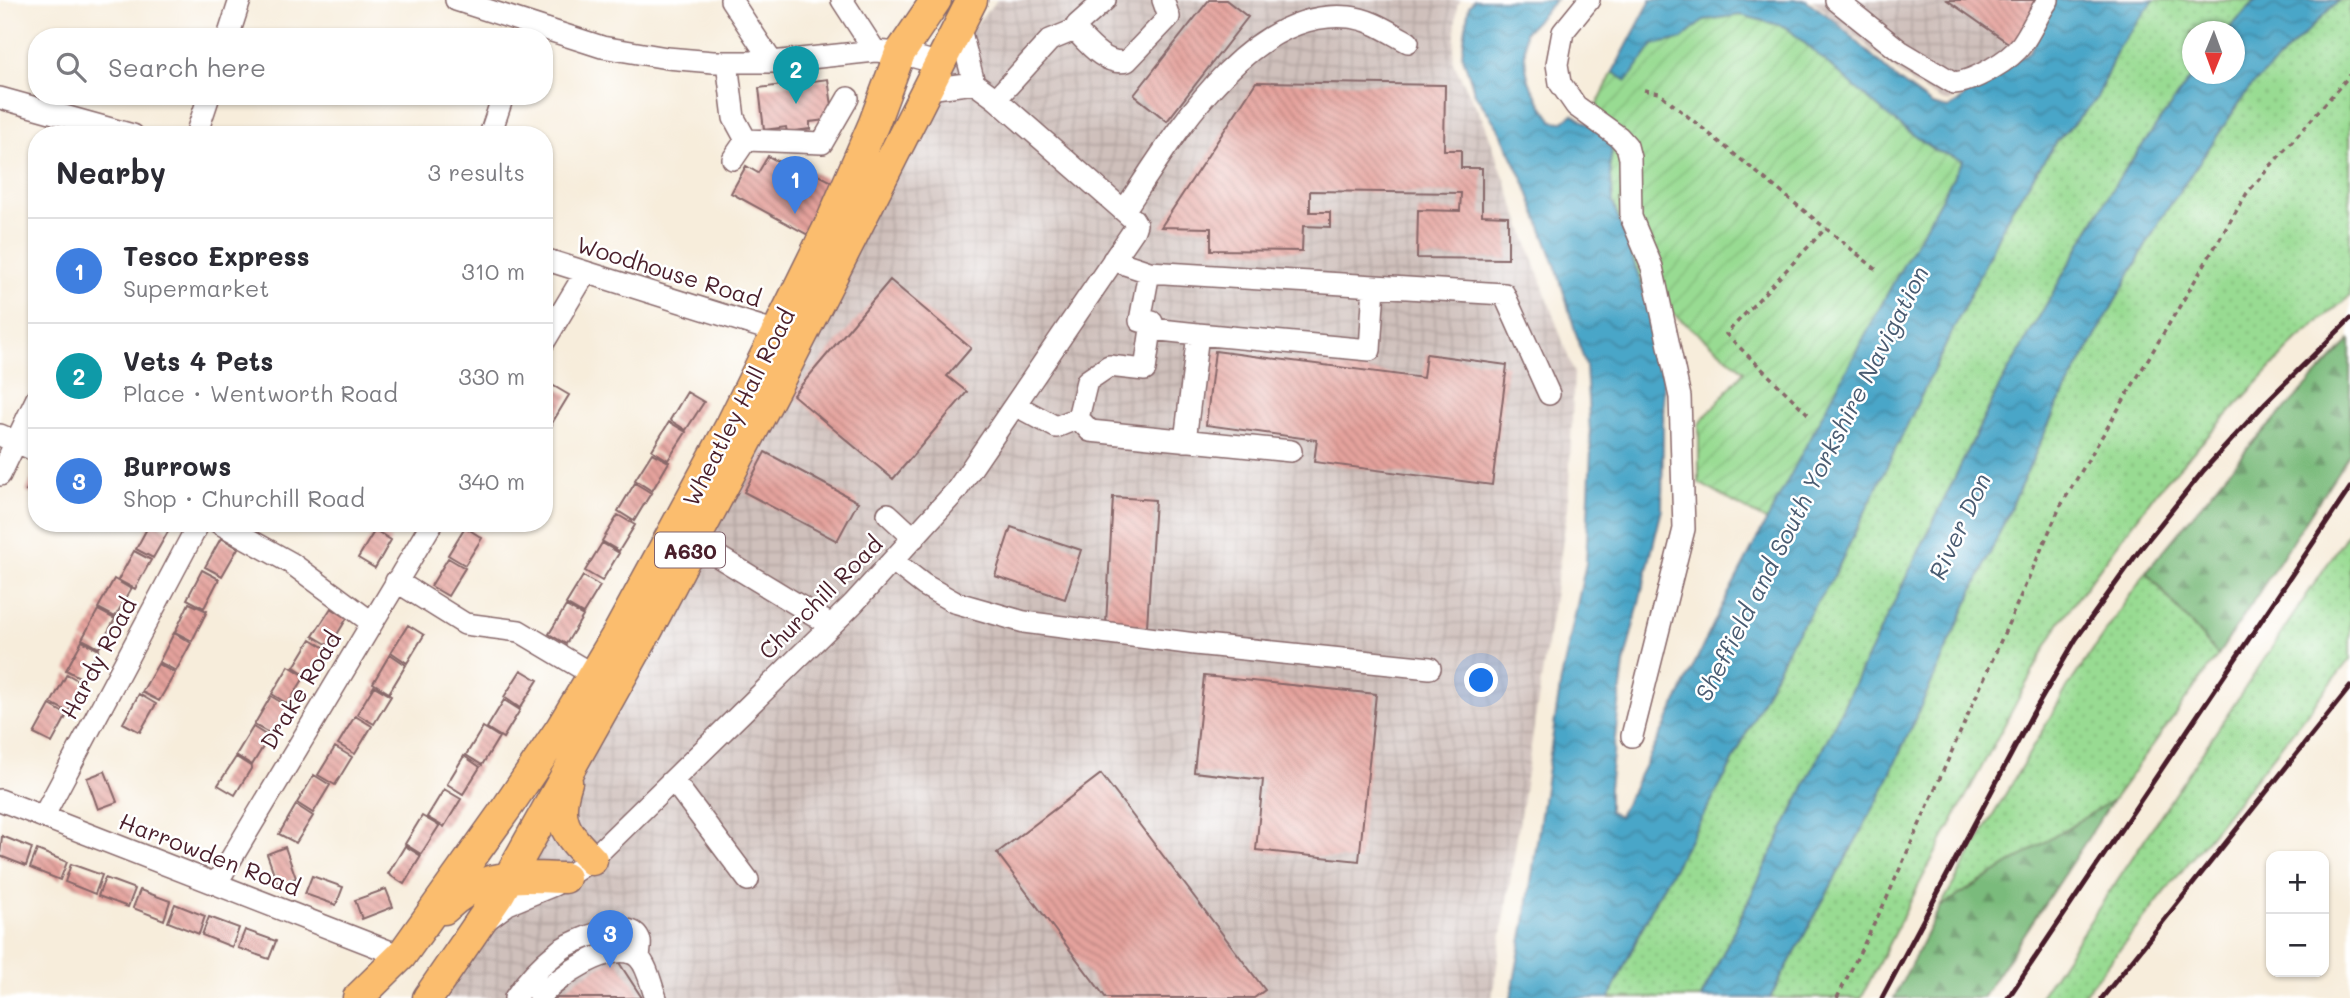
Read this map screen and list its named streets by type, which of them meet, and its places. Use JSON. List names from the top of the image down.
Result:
{
  "streets": {
    "highway": ["Wheatley Hall Road", "A630"],
    "street": [
      "Woodhouse Road",
      "Churchill Road",
      "Hardy Road",
      "Drake Road",
      "Harrowden Road"
    ]
  },
  "crossings": [
    ["Woodhouse Road", "Wheatley Hall Road"],
    ["Wheatley Hall Road", "Churchill Road"],
    ["Wheatley Hall Road", "Harrowden Road"],
    ["Hardy Road", "Harrowden Road"],
    ["Drake Road", "Harrowden Road"]
  ],
  "water": ["Sheffield and South Yorkshire Navigation", "River Don"],
  "north": "bottom",
  "page": {
    "search": "Search here",
    "pins": ["2", "1", "3"],
    "heading": ["Nearby", "3 results"],
    "list": [
      {
        "mark": "1",
        "name": "Tesco Express",
        "note": "Supermarket",
        "value": "310 m"
      },
      {
        "mark": "2",
        "name": "Vets 4 Pets",
        "note": "Place · Wentworth Road",
        "value": "330 m"
      },
      {
        "mark": "3",
        "name": "Burrows",
        "note": "Shop · Churchill Road",
        "value": "340 m"
      }
    ],
    "map_buttons": ["+", "−"]
  }
}
